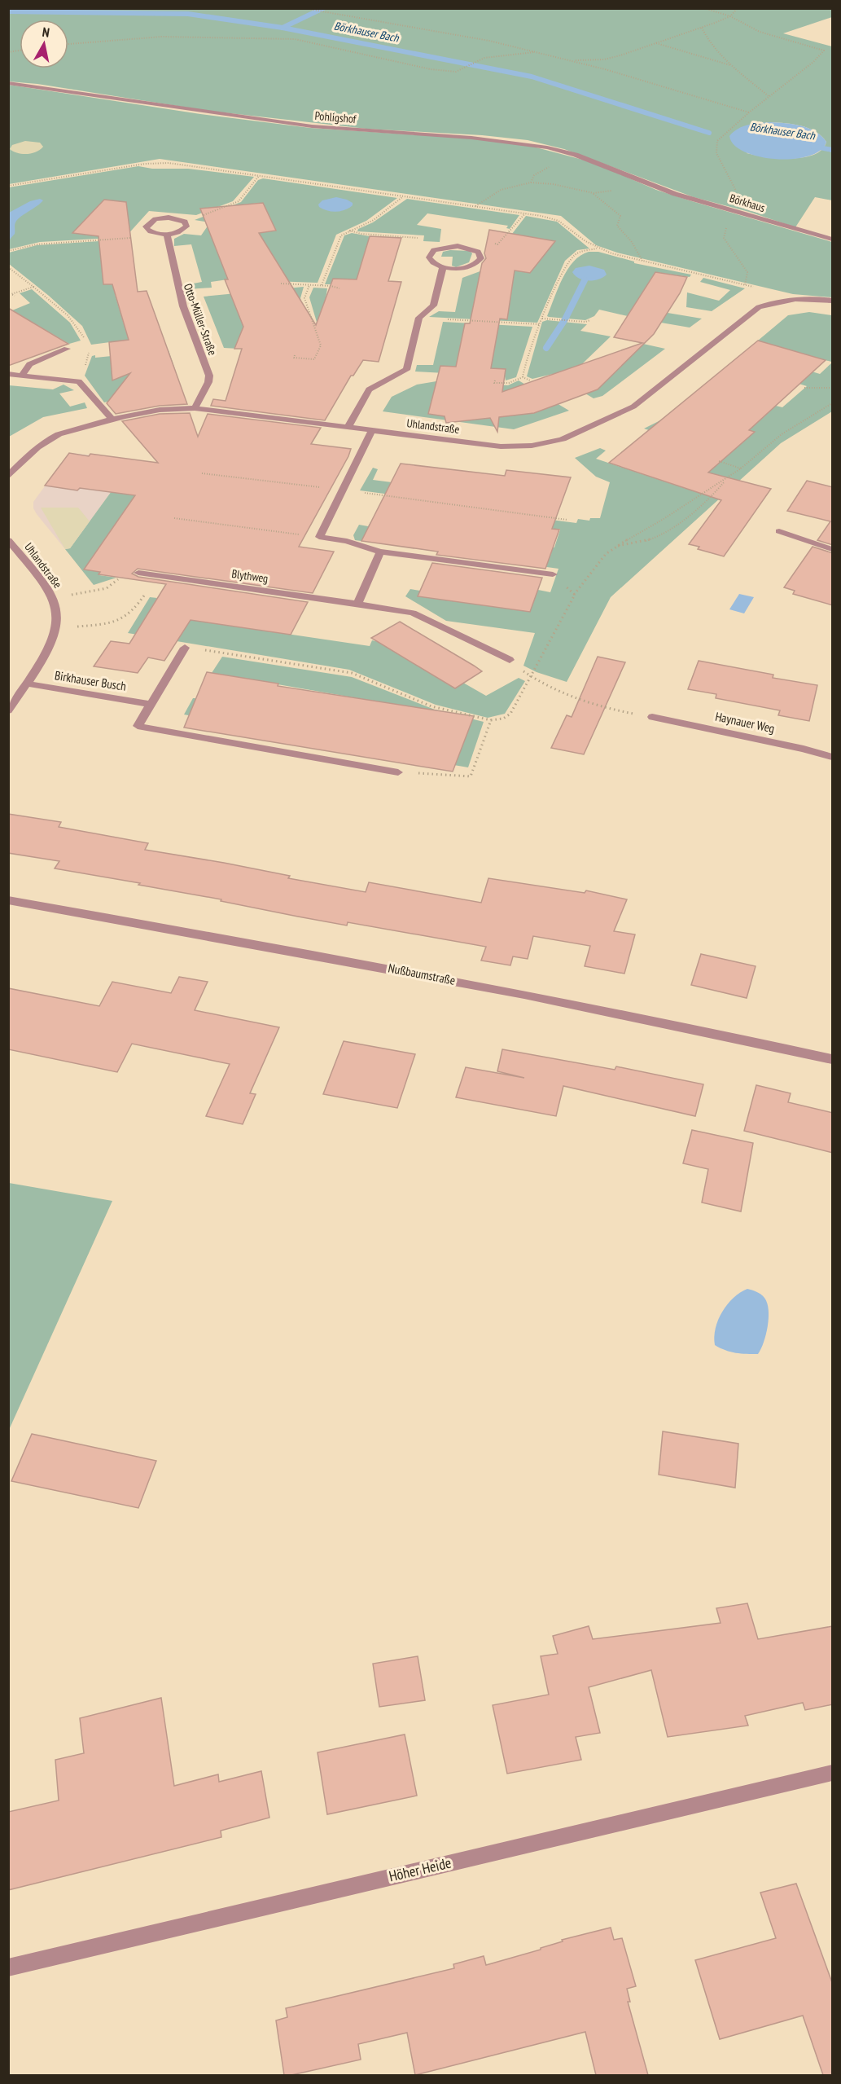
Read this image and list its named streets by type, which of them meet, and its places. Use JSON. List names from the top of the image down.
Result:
{
  "streets": {
    "street": [
      "Pohligshof",
      "Börkhaus",
      "Otto-Müller-Straße",
      "Uhlandstraße",
      "Blythweg",
      "Birkhauser Busch",
      "Haynauer Weg",
      "Nußbaumstraße",
      "Höher Heide"
    ]
  },
  "crossings": [
    ["Pohligshof", "Börkhaus"],
    ["Otto-Müller-Straße", "Uhlandstraße"],
    ["Uhlandstraße", "Birkhauser Busch"]
  ],
  "water": ["Börkhauser Bach"],
  "north": "top"
}
